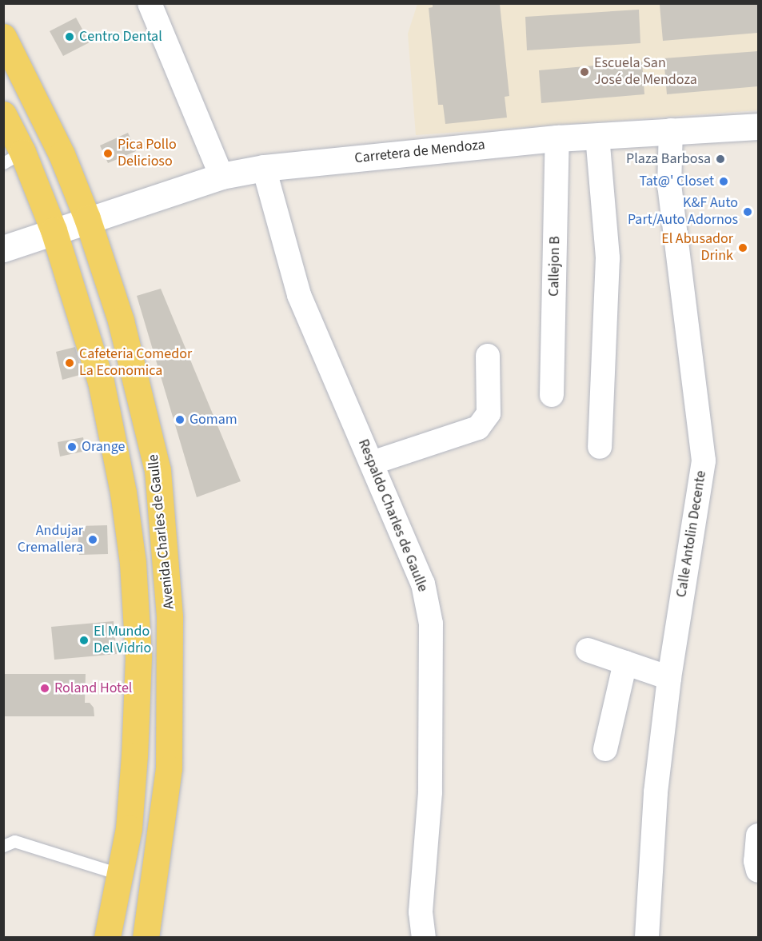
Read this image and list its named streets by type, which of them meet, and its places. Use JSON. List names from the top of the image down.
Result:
{
  "streets": {
    "main road": ["Avenida Charles de Gaulle"],
    "street": [
      "Carretera de Mendoza",
      "Callejon B",
      "Respaldo Charles de Gaulle",
      "Calle Antolin Decente"
    ]
  },
  "crossings": [
    ["Carretera de Mendoza", "Callejon B"],
    ["Carretera de Mendoza", "Respaldo Charles de Gaulle"],
    ["Carretera de Mendoza", "Avenida Charles de Gaulle"],
    ["Carretera de Mendoza", "Calle Antolin Decente"]
  ],
  "places": [
    "Centro Dental",
    "Escuela San José de Mendoza",
    "Pica Pollo Delicioso",
    "Plaza Barbosa",
    "Tat@' Closet",
    "K&F Auto Part/Auto Adornos",
    "El Abusador Drink",
    "Cafeteria Comedor La Economica",
    "Gomam",
    "Orange",
    "Andujar Cremallera",
    "El Mundo Del Vidrio",
    "Roland Hotel"
  ]
}
